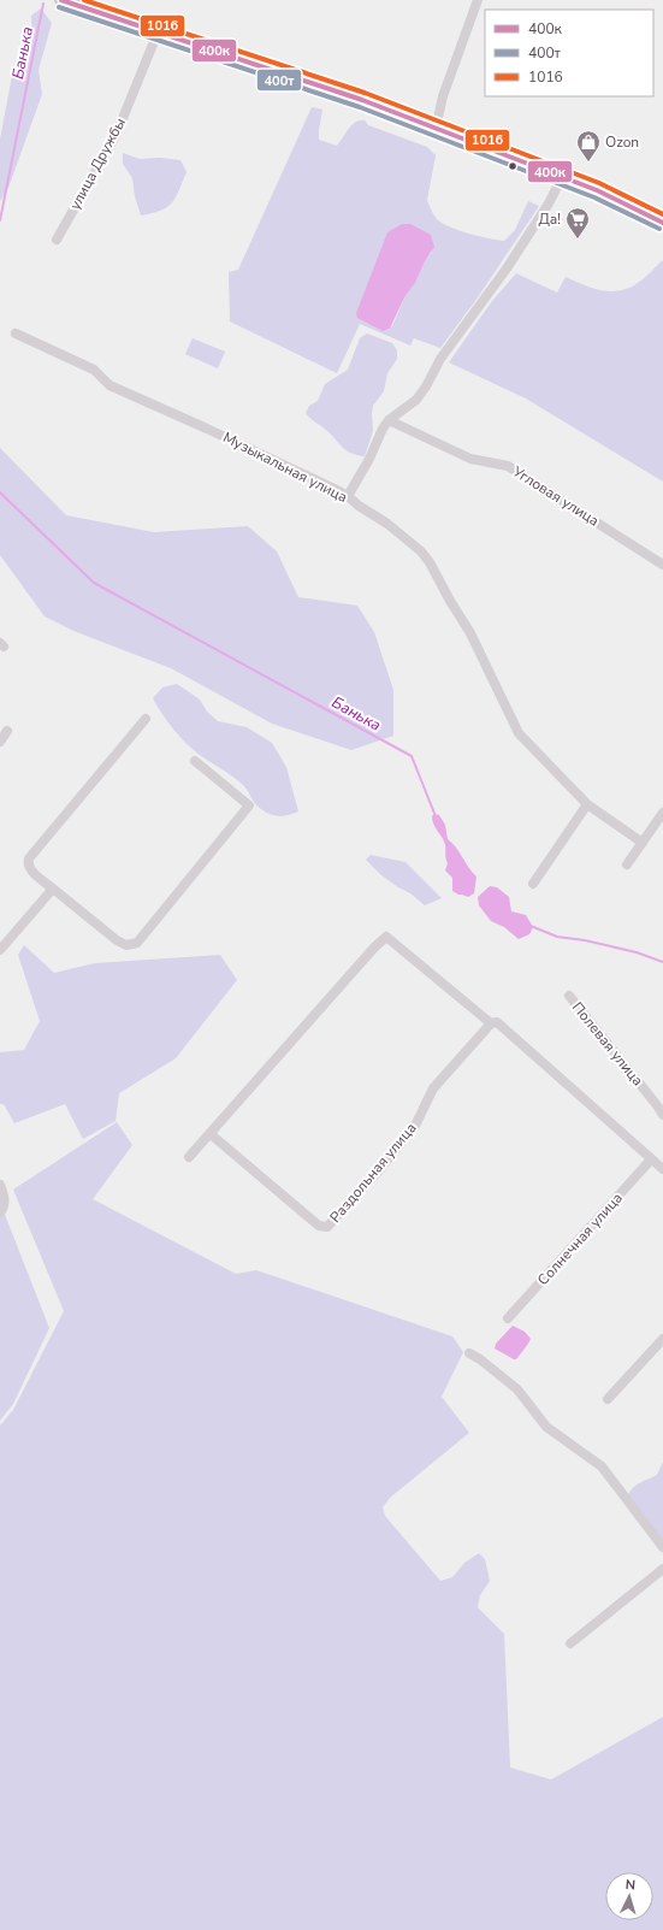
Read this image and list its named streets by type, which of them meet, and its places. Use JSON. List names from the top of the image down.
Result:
{
  "streets": {
    "street": [
      "улица Дружбы",
      "Музыкальная улица",
      "Угловая улица",
      "Полевая улица",
      "Раздольная улица",
      "Солнечная улица"
    ]
  },
  "water": ["Банька"],
  "places": {
    "shop": ["Ozon"],
    "supermarket": ["Да!"]
  },
  "lines": ["transit line 400к", "transit line 1016", "transit line 400т"],
  "legend": ["400к", "400т", "1016"],
  "north": "top"
}
